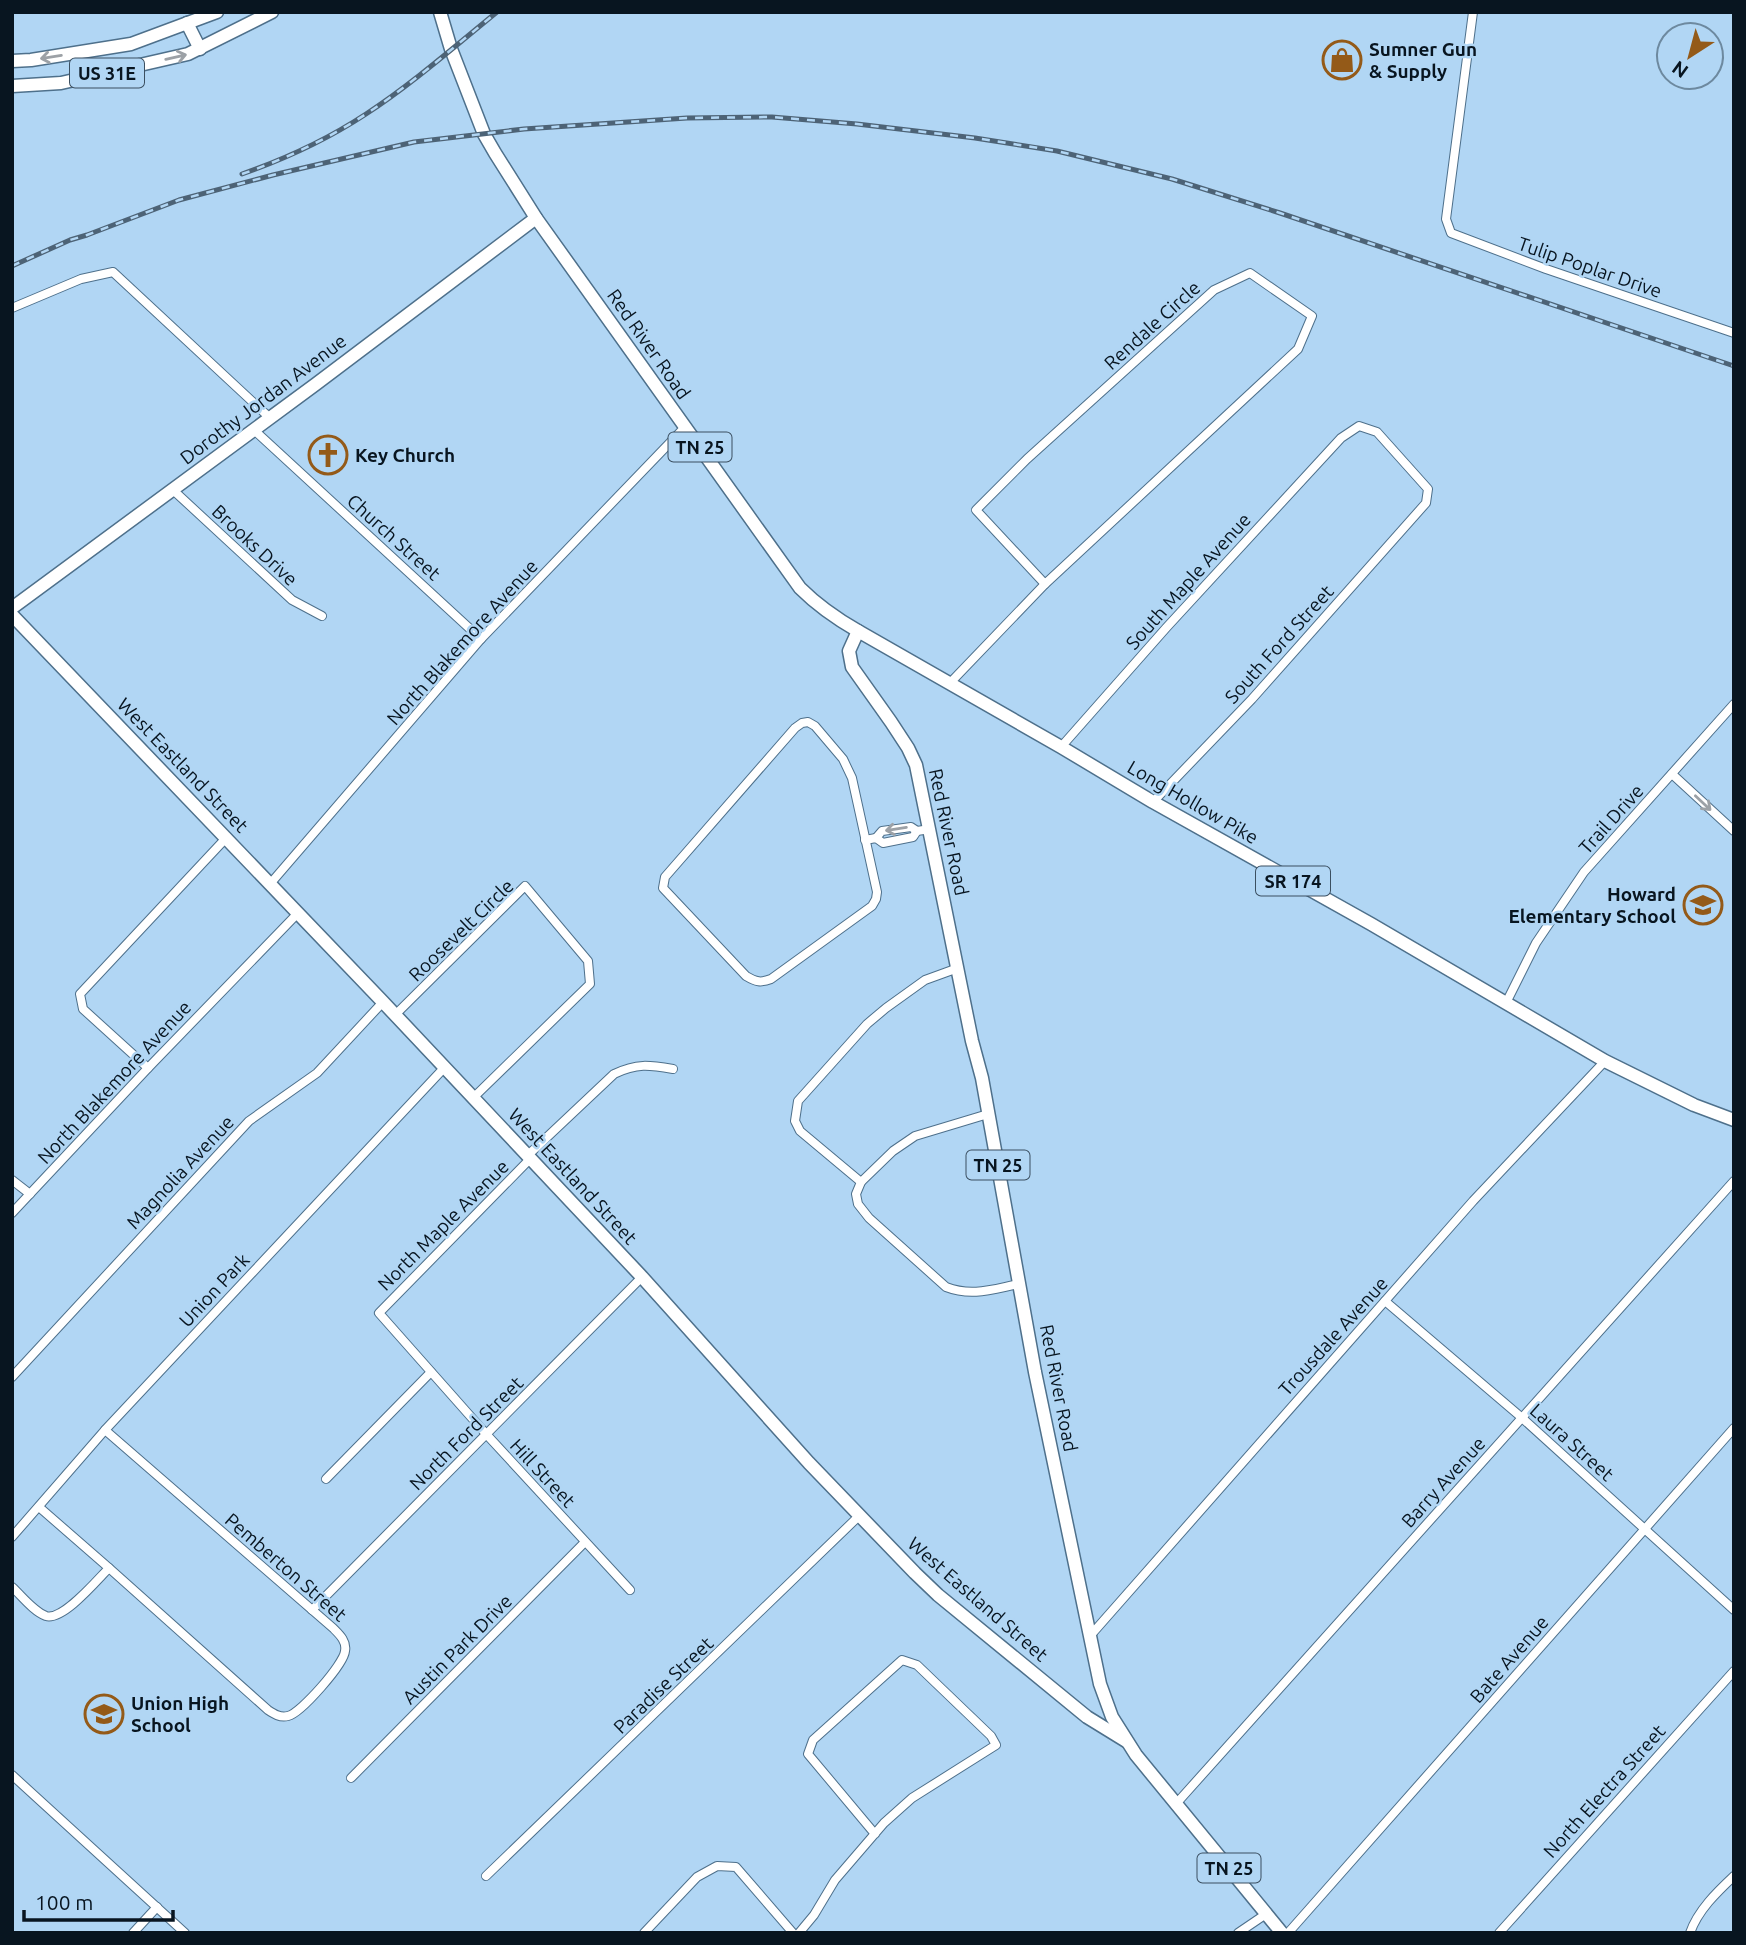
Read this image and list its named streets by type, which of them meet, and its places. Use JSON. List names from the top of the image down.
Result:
{
  "streets": {
    "main road": [
      "US 31E",
      "Red River Road",
      "Dorothy Jordan Avenue",
      "TN 25",
      "West Eastland Street",
      "Long Hollow Pike",
      "SR 174"
    ],
    "street": [
      "Tulip Poplar Drive",
      "Rendale Circle",
      "Church Street",
      "Brooks Drive",
      "South Maple Avenue",
      "North Blakemore Avenue",
      "South Ford Street",
      "Trail Drive",
      "Roosevelt Circle",
      "Magnolia Avenue",
      "North Maple Avenue",
      "Union Park",
      "Trousdale Avenue",
      "North Ford Street",
      "Laura Street",
      "Hill Street",
      "Barry Avenue",
      "Pemberton Street",
      "Austin Park Drive",
      "Bate Avenue",
      "Paradise Street",
      "North Electra Street"
    ]
  },
  "crossings": [
    ["Rendale Circle", "Long Hollow Pike"],
    ["Red River Road", "Dorothy Jordan Avenue"],
    ["Red River Road", "North Blakemore Avenue"],
    ["Red River Road", "West Eastland Street"],
    ["Red River Road", "Long Hollow Pike"],
    ["Red River Road", "Trousdale Avenue"],
    ["Dorothy Jordan Avenue", "Church Street"],
    ["Dorothy Jordan Avenue", "Brooks Drive"],
    ["TN 25", "West Eastland Street"],
    ["TN 25", "Barry Avenue"],
    ["Church Street", "North Blakemore Avenue"],
    ["South Maple Avenue", "South Ford Street"],
    ["South Maple Avenue", "Long Hollow Pike"],
    ["North Blakemore Avenue", "West Eastland Street"],
    ["South Ford Street", "Long Hollow Pike"],
    ["West Eastland Street", "Roosevelt Circle"],
    ["West Eastland Street", "Magnolia Avenue"],
    ["West Eastland Street", "North Maple Avenue"],
    ["West Eastland Street", "Union Park"],
    ["West Eastland Street", "North Ford Street"],
    ["West Eastland Street", "Barry Avenue"],
    ["West Eastland Street", "Paradise Street"],
    ["Long Hollow Pike", "Trail Drive"],
    ["Long Hollow Pike", "Trousdale Avenue"],
    ["North Maple Avenue", "Hill Street"],
    ["Union Park", "Pemberton Street"],
    ["Trousdale Avenue", "Laura Street"],
    ["North Ford Street", "Hill Street"],
    ["North Ford Street", "Pemberton Street"],
    ["Laura Street", "Barry Avenue"],
    ["Laura Street", "Bate Avenue"],
    ["Hill Street", "Austin Park Drive"]
  ],
  "places": {
    "shop": ["Sumner Gun & Supply"],
    "church": ["Key Church"],
    "school or university": ["Howard Elementary School", "Union High School"]
  },
  "scale_bar": "100 m",
  "north": "bottom left"
}
